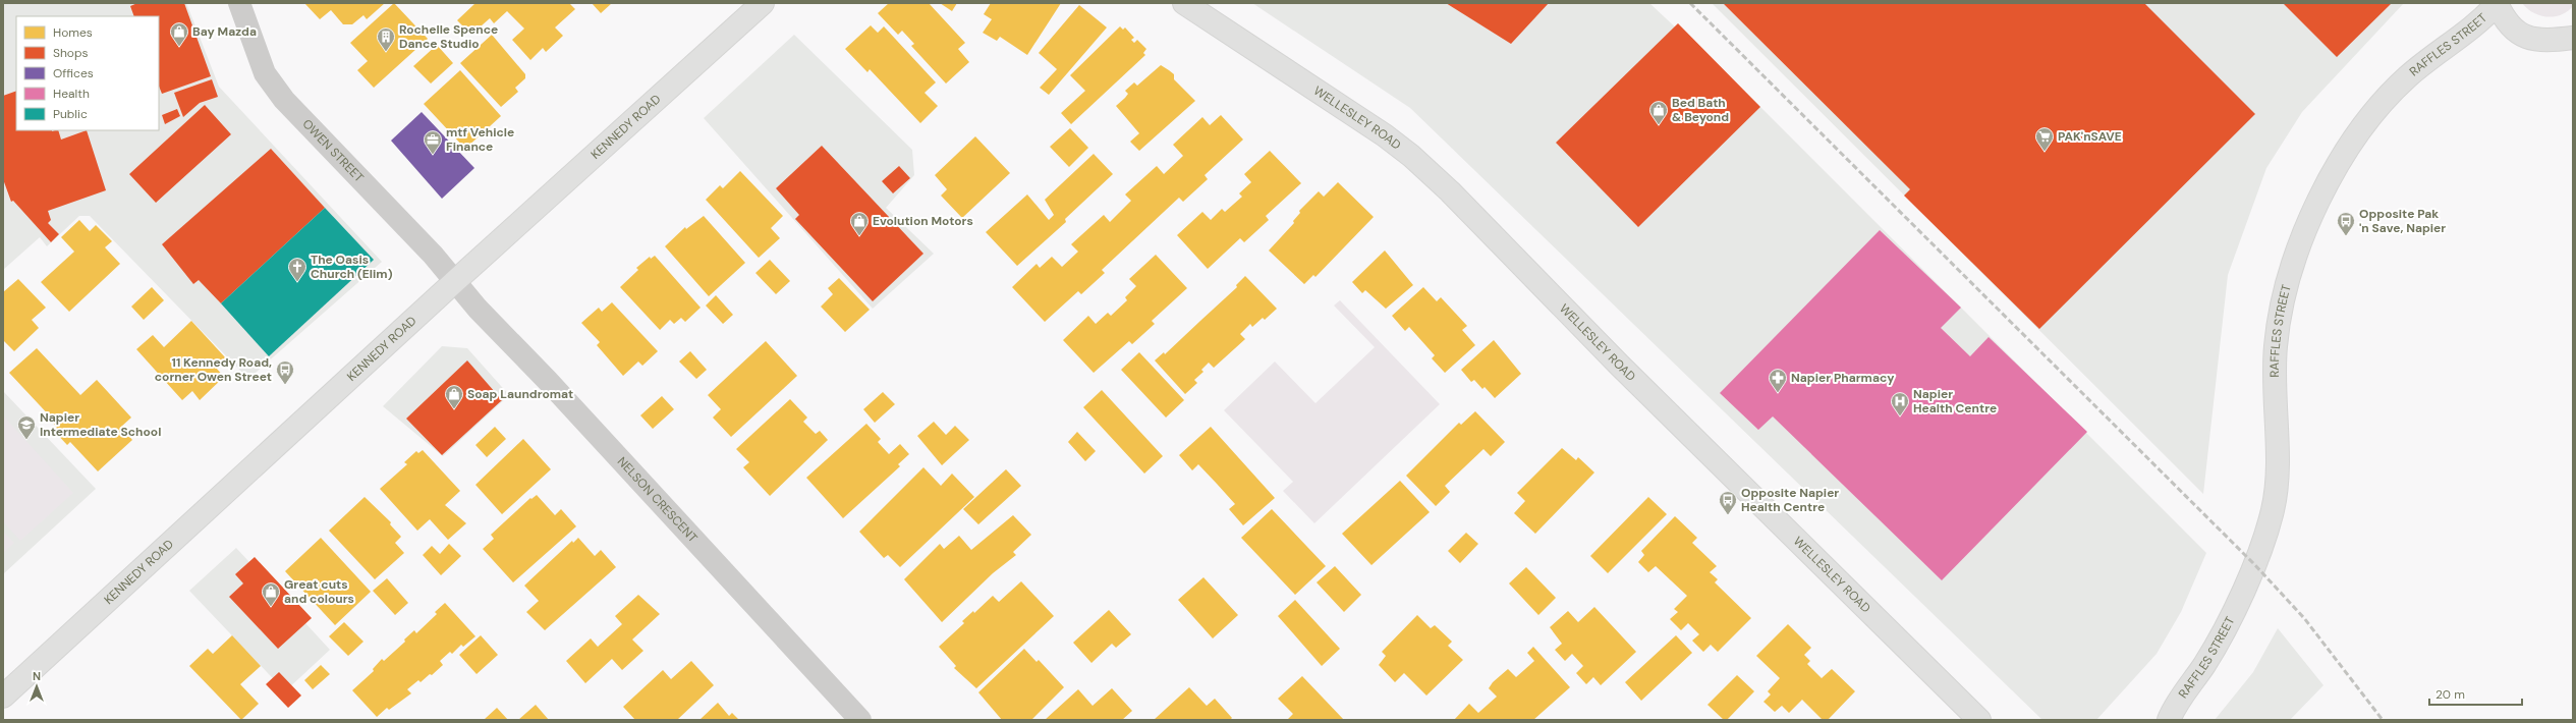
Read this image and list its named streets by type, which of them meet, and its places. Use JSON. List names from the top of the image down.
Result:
{
  "streets": {
    "main road": ["RAFFLES STREET", "WELLESLEY ROAD", "KENNEDY ROAD"],
    "street": ["OWEN STREET", "NELSON CRESCENT"]
  },
  "crossings": [
    ["KENNEDY ROAD", "OWEN STREET"],
    ["KENNEDY ROAD", "NELSON CRESCENT"],
    ["OWEN STREET", "NELSON CRESCENT"]
  ],
  "places": {
    "shop": [
      "Bay Mazda",
      "Bed Bath & Beyond",
      "Evolution Motors",
      "Soap Laundromat",
      "Great cuts and colours"
    ],
    "building": ["Rochelle Spence Dance Studio"],
    "supermarket": ["PAK'nSAVE"],
    "office": ["mtf Vehicle Finance"],
    "bus stop": ["Opposite Pak 'n Save, Napier", "11 Kennedy Road, corner Owen Street", "Opposite Napier Health Centre"],
    "church": ["The Oasis Church (Elim)"],
    "pharmacy": ["Napier Pharmacy"],
    "hospital": ["Napier Health Centre"],
    "school or university": ["Napier Intermediate School"]
  },
  "legend": [
    "Homes",
    "Shops",
    "Offices",
    "Health",
    "Public"
  ],
  "scale_bar": "20 m",
  "north": "top"
}
